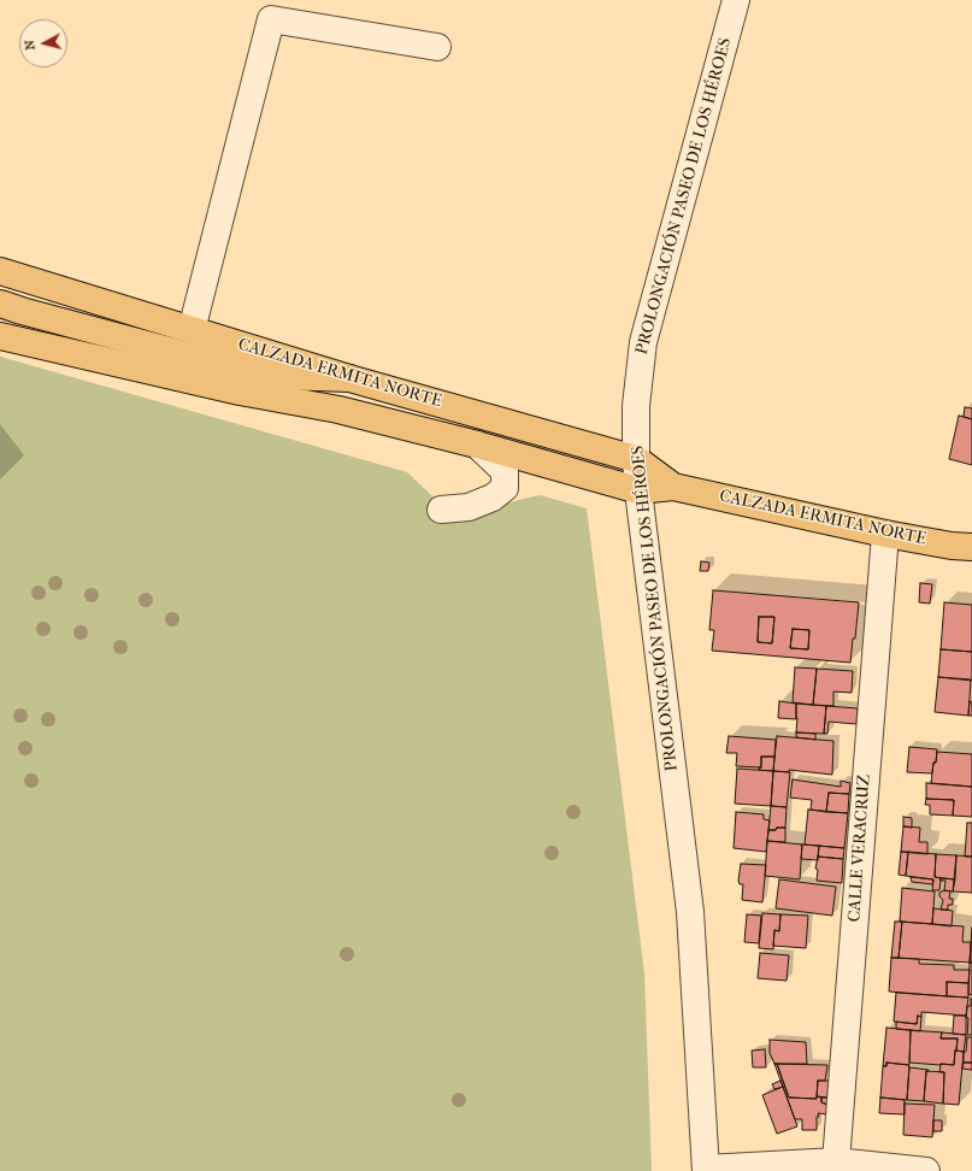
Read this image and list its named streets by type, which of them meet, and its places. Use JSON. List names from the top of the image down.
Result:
{
  "streets": {
    "main road": ["CALZADA ERMITA NORTE"],
    "street": ["PROLONGACIÓN PASEO DE LOS HÉROES", "CALLE VERACRUZ"]
  },
  "crossings": [
    ["PROLONGACIÓN PASEO DE LOS HÉROES", "CALZADA ERMITA NORTE"],
    ["CALZADA ERMITA NORTE", "CALLE VERACRUZ"]
  ],
  "north": "left"
}
